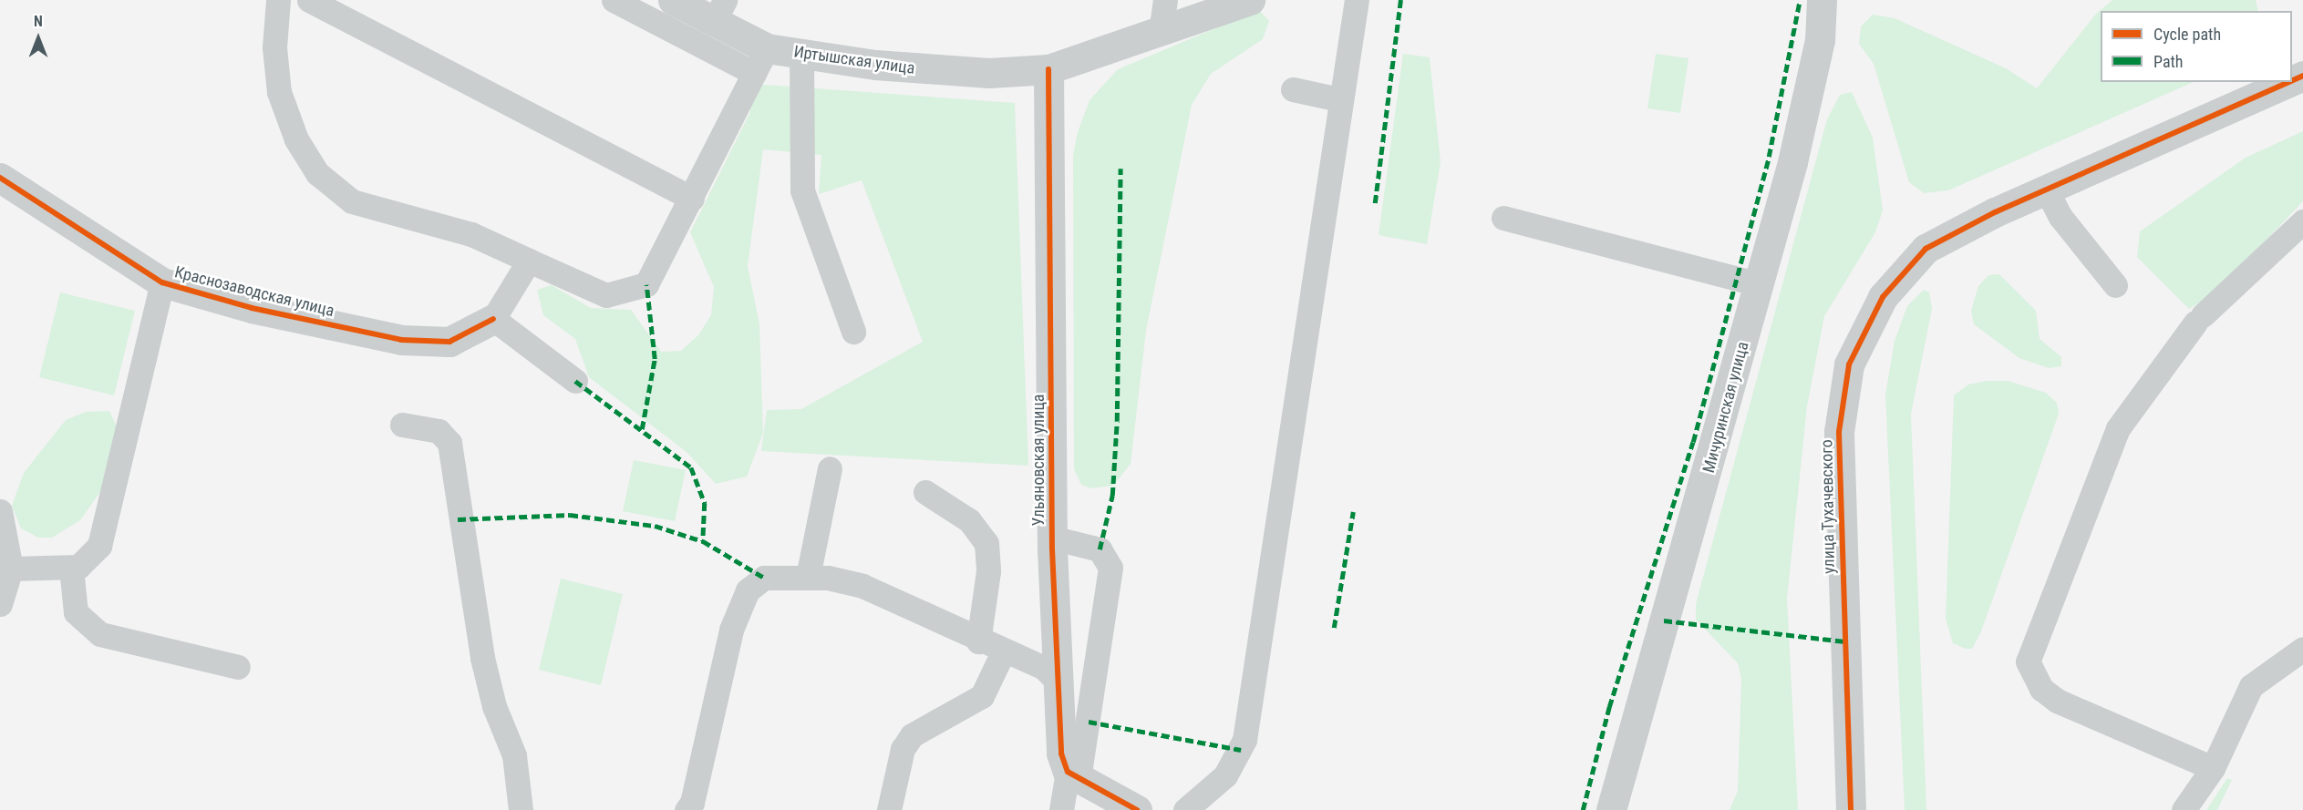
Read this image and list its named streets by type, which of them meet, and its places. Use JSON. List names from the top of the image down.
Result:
{
  "streets": {
    "street": [
      "Иртышская улица",
      "Краснозаводская улица",
      "Мичуринская улица",
      "Ульяновская улица",
      "улица Тухачевского"
    ]
  },
  "crossings": [
    ["Иртышская улица", "Ульяновская улица"]
  ],
  "legend": ["Cycle path", "Path"],
  "north": "top"
}
